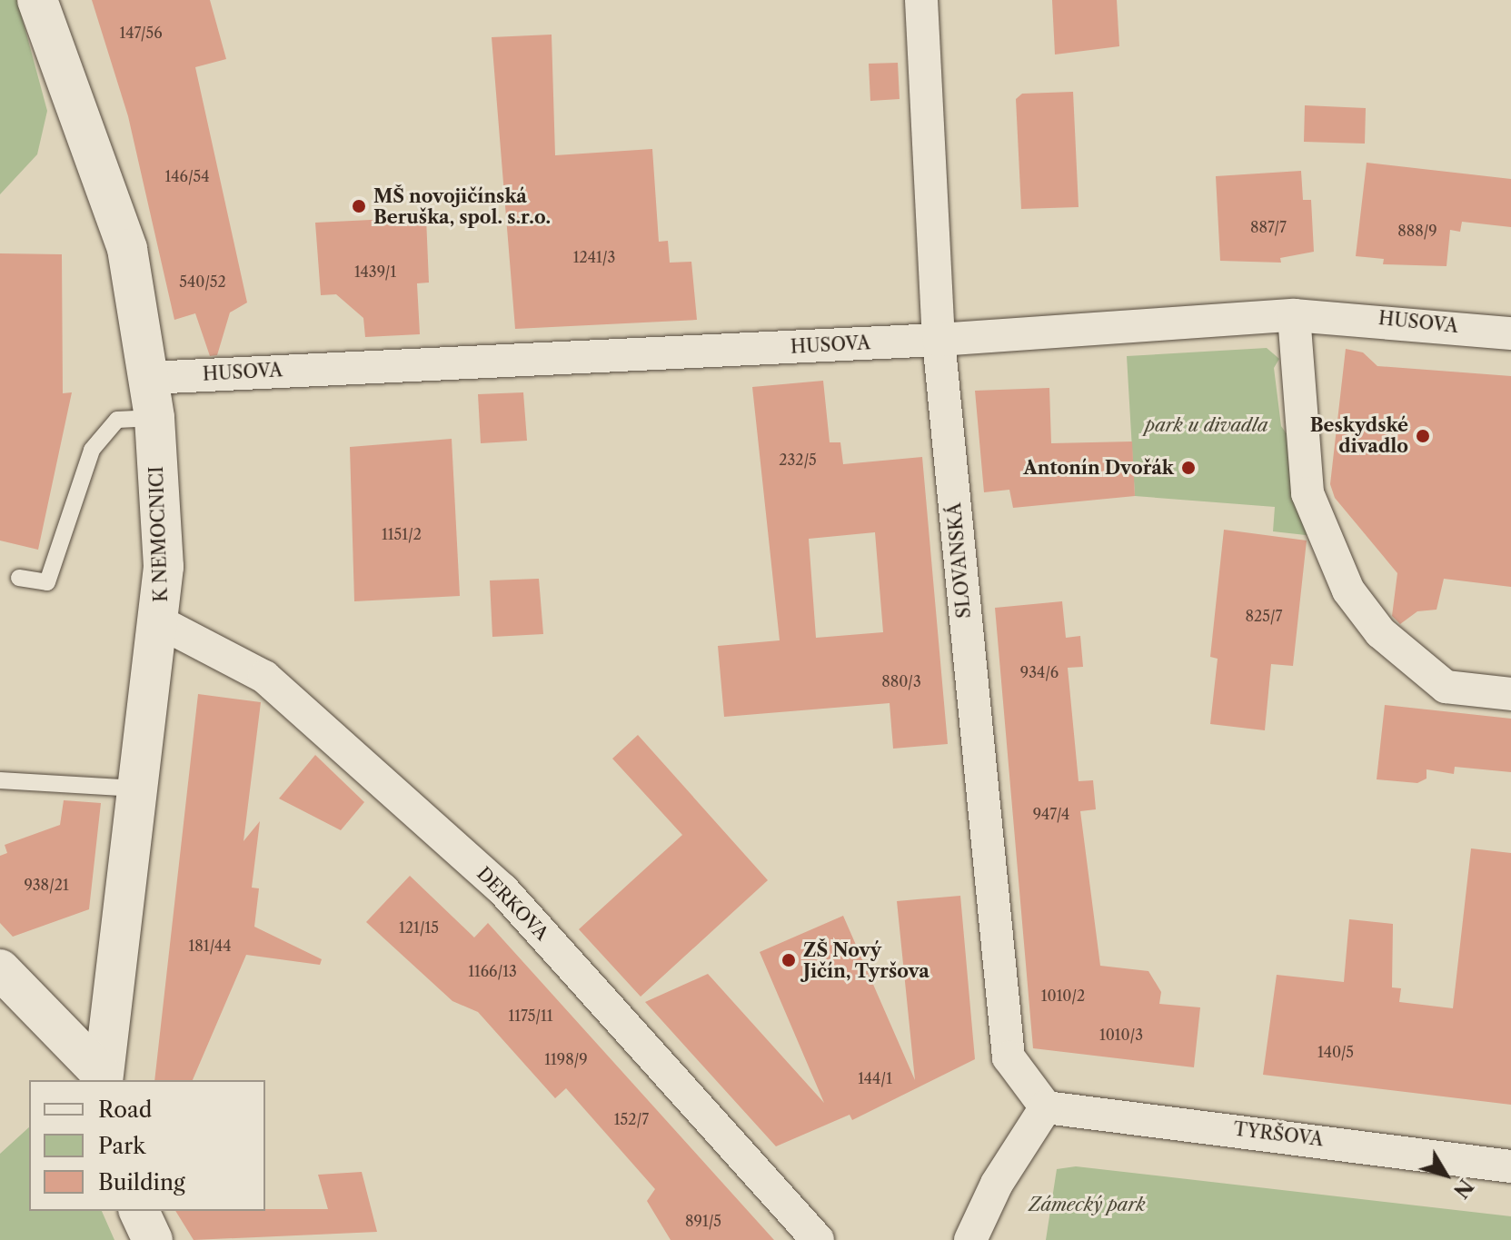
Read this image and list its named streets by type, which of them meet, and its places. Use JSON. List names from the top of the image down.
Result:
{
  "streets": {
    "street": [
      "HUSOVA",
      "K NEMOCNICI",
      "SLOVANSKÁ",
      "DERKOVA",
      "TYRŠOVA"
    ]
  },
  "crossings": [
    ["HUSOVA", "K NEMOCNICI"],
    ["HUSOVA", "SLOVANSKÁ"],
    ["K NEMOCNICI", "DERKOVA"],
    ["SLOVANSKÁ", "TYRŠOVA"]
  ],
  "parks": ["park u divadla", "Zámecký park"],
  "places": [
    "MŠ novojičínská Beruška, spol. s.r.o.",
    "Beskydské divadlo",
    "Antonín Dvořák",
    "ZŠ Nový Jičín, Tyršova"
  ],
  "house_numbers": [
    "147/56",
    "146/54",
    "887/7",
    "888/9",
    "1241/3",
    "1439/1",
    "540/52",
    "232/5",
    "1151/2",
    "825/7",
    "934/6",
    "880/3",
    "947/4",
    "938/21",
    "121/15",
    "181/44",
    "1166/13",
    "1010/2",
    "1175/11",
    "1010/3",
    "140/5",
    "1198/9",
    "144/1",
    "152/7",
    "891/5"
  ],
  "legend": ["Road", "Park", "Building"],
  "north": "bottom right"
}
